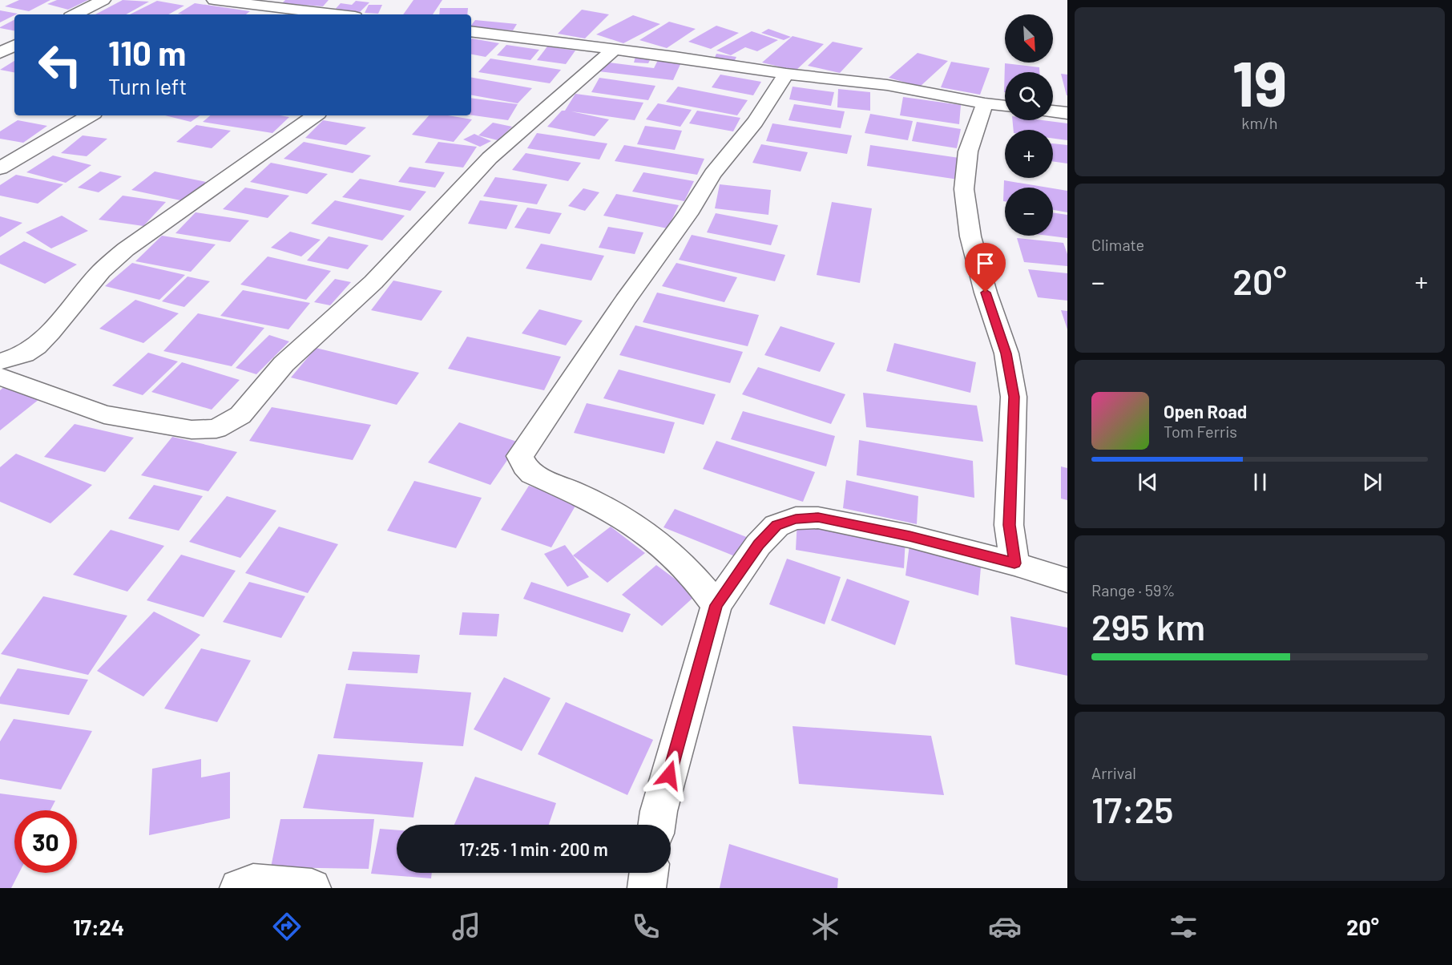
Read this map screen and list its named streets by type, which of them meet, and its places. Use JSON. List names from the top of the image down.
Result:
{
  "north": "bottom right",
  "page": {
    "tile": [
      ["19", "km/h"],
      "Climate",
      ["Range · 59%", "295 km"],
      ["Arrival", "17:25"]
    ],
    "map_buttons": ["+", "−"],
    "turn": ["110 m", "Turn left"],
    "heat": ["−", "20°", "+"],
    "song": ["Open Road", "Tom Ferris"],
    "limit": "30",
    "trip": "17:25 · 1 min · 200 m",
    "tabs": ["17:24", "20°"]
  }
}
